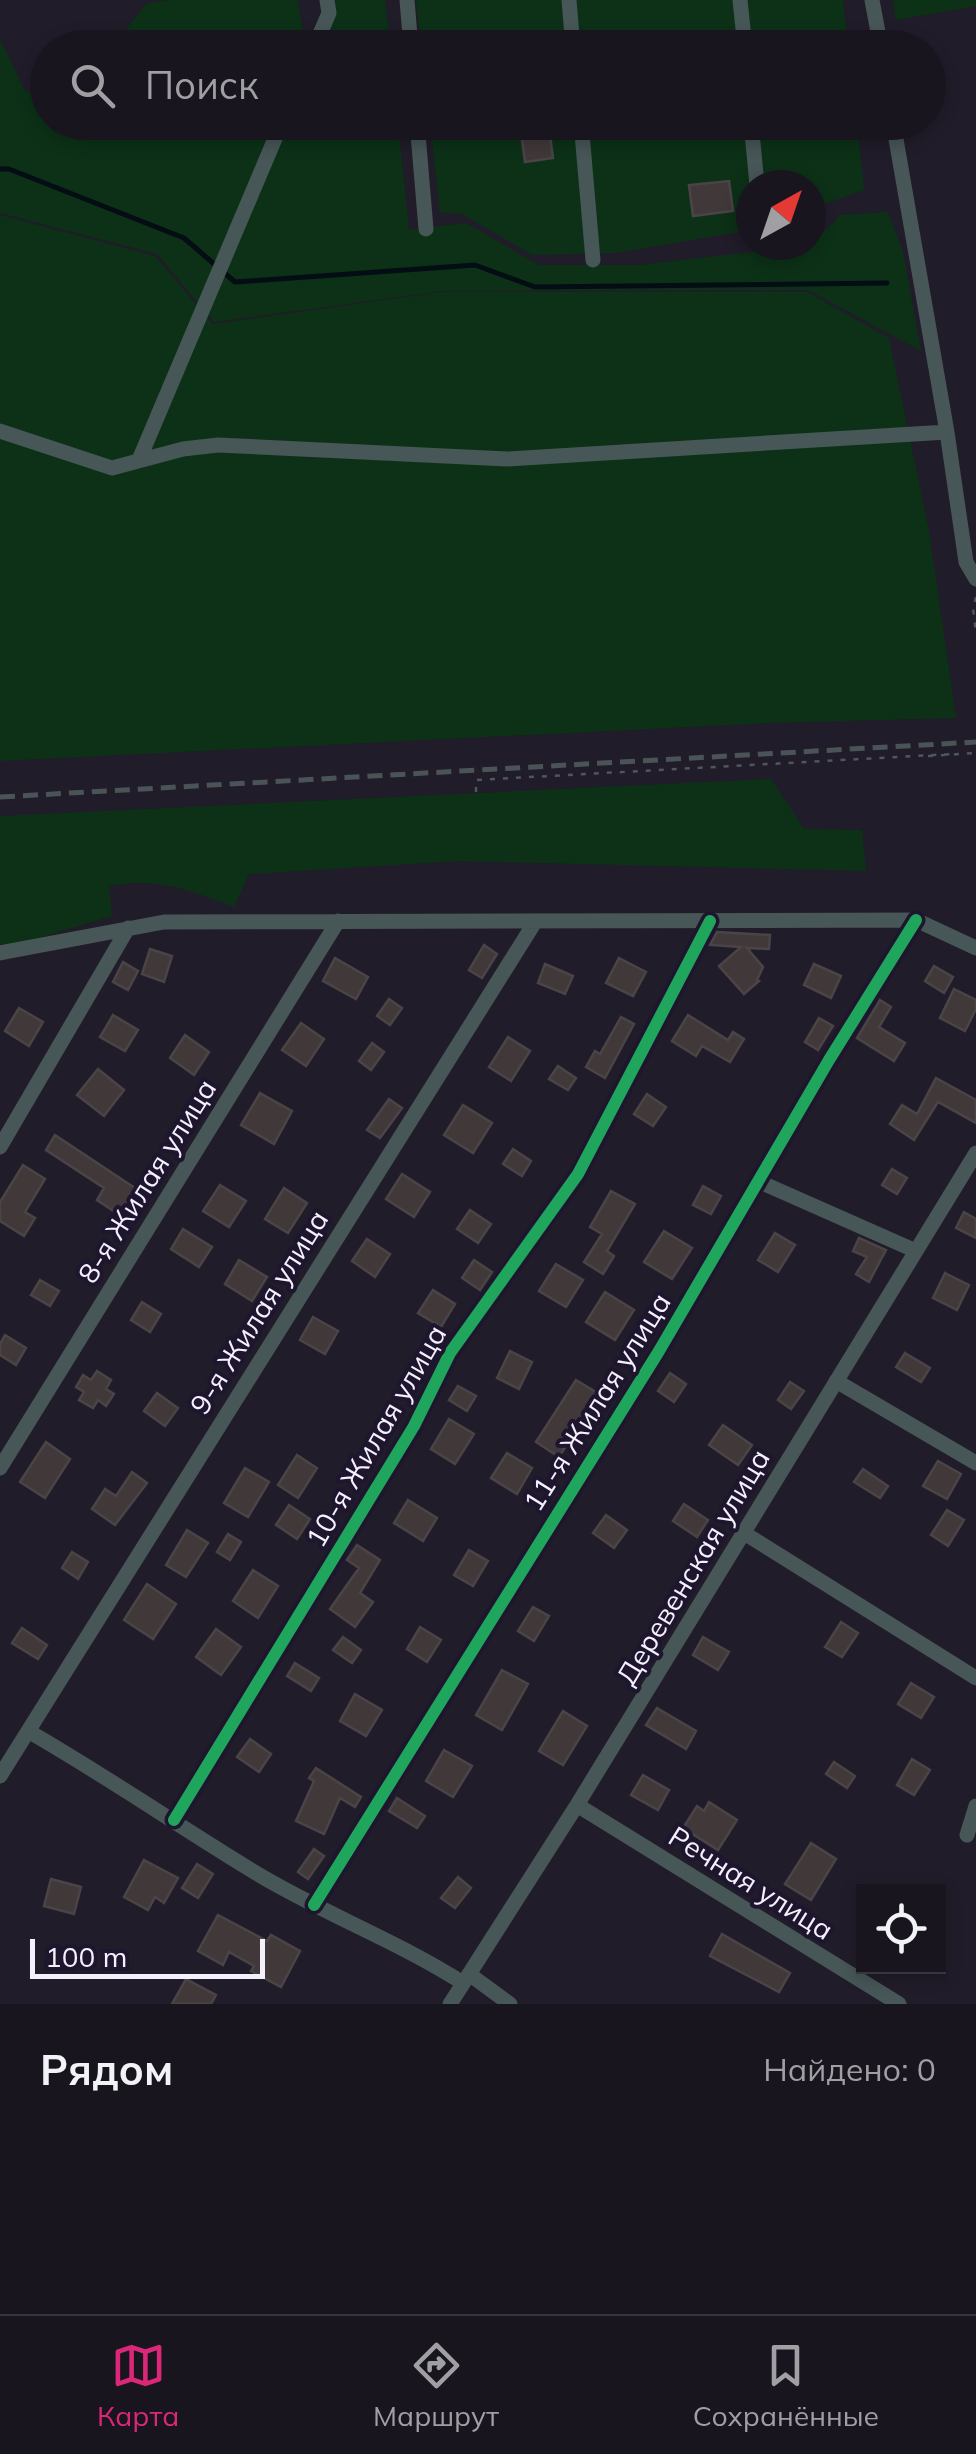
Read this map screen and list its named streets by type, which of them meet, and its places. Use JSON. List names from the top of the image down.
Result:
{
  "streets": {
    "street": [
      "8-я Жилая улица",
      "9-я Жилая улица",
      "11-я Жилая улица",
      "10-я Жилая улица",
      "Деревенская улица",
      "Речная улица"
    ]
  },
  "crossings": [
    ["Деревенская улица", "Речная улица"]
  ],
  "scale_bar": "100 m",
  "north": "top right",
  "page": {
    "search": "Поиск",
    "scale": "100 m",
    "heading": ["Рядом", "Найдено: 0"],
    "nav": ["Карта", "Маршрут", "Сохранённые"]
  }
}
